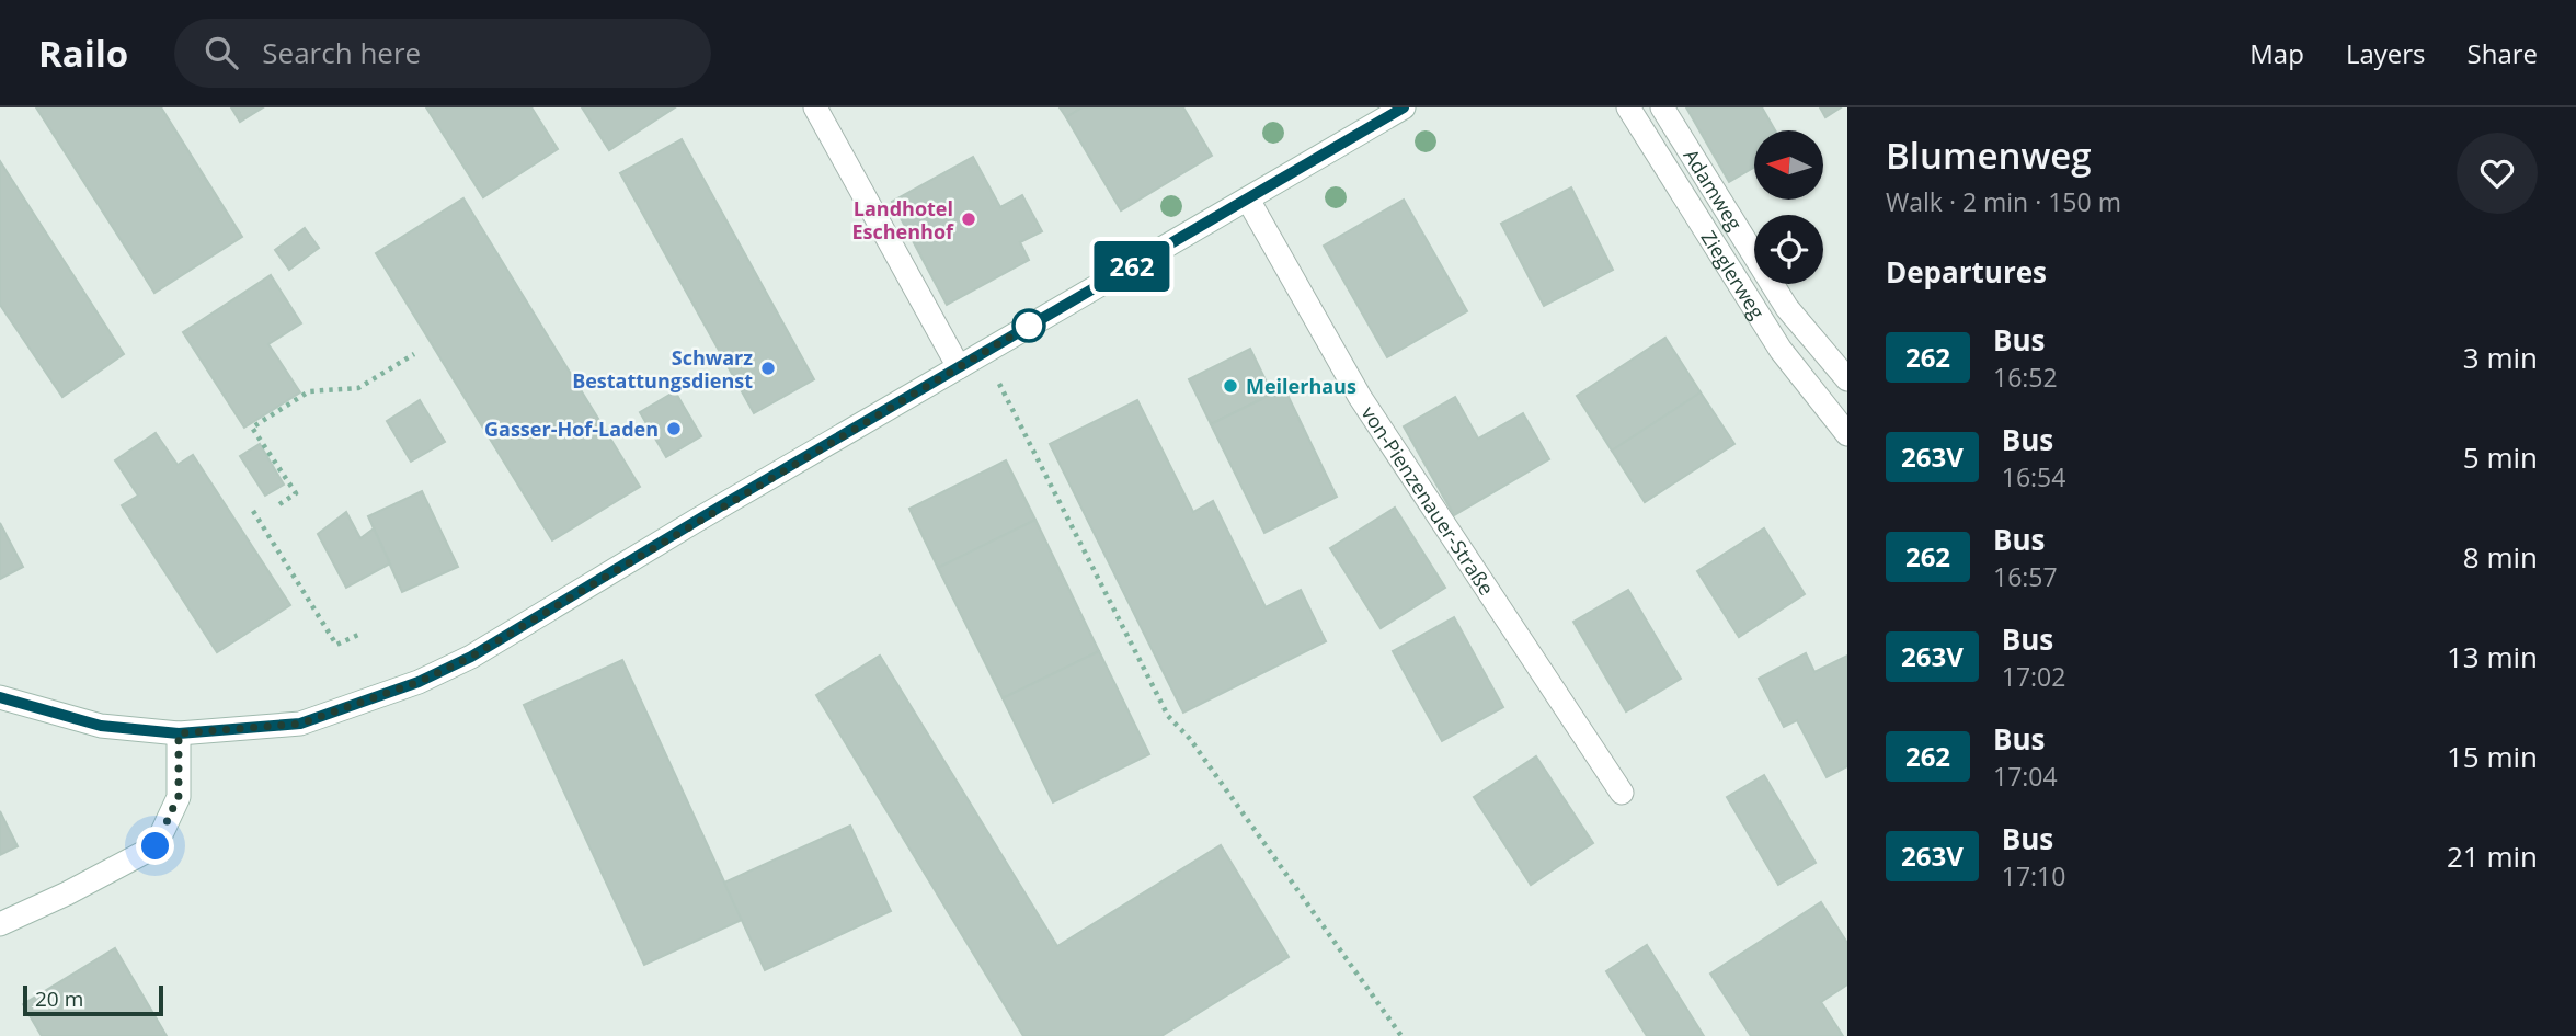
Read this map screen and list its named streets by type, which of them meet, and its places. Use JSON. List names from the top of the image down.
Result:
{
  "streets": {
    "street": ["Adamweg", "Zieglerweg", "von-Pienzenauer-Straße"]
  },
  "places": [
    "Landhotel Eschenhof",
    "Schwarz Bestattungsdienst",
    "Meilerhaus",
    "Gasser-Hof-Laden"
  ],
  "lines": ["bus line 262"],
  "scale_bar": "20 m",
  "north": "left",
  "page": {
    "header": "Railo",
    "search": "Search here",
    "nav": ["Map", "Layers", "Share"],
    "on_map": "262",
    "heading": [
      ["Blumenweg", "Walk · 2 min · 150 m"],
      "Departures"
    ],
    "list": [
      {
        "mark": "262",
        "name": "Bus",
        "note": "16:52",
        "value": "3 min"
      },
      {
        "mark": "263V",
        "name": "Bus",
        "note": "16:54",
        "value": "5 min"
      },
      {
        "mark": "262",
        "name": "Bus",
        "note": "16:57",
        "value": "8 min"
      },
      {
        "mark": "263V",
        "name": "Bus",
        "note": "17:02",
        "value": "13 min"
      },
      {
        "mark": "262",
        "name": "Bus",
        "note": "17:04",
        "value": "15 min"
      },
      {
        "mark": "263V",
        "name": "Bus",
        "note": "17:10",
        "value": "21 min"
      }
    ],
    "scale": "20 m"
  }
}
